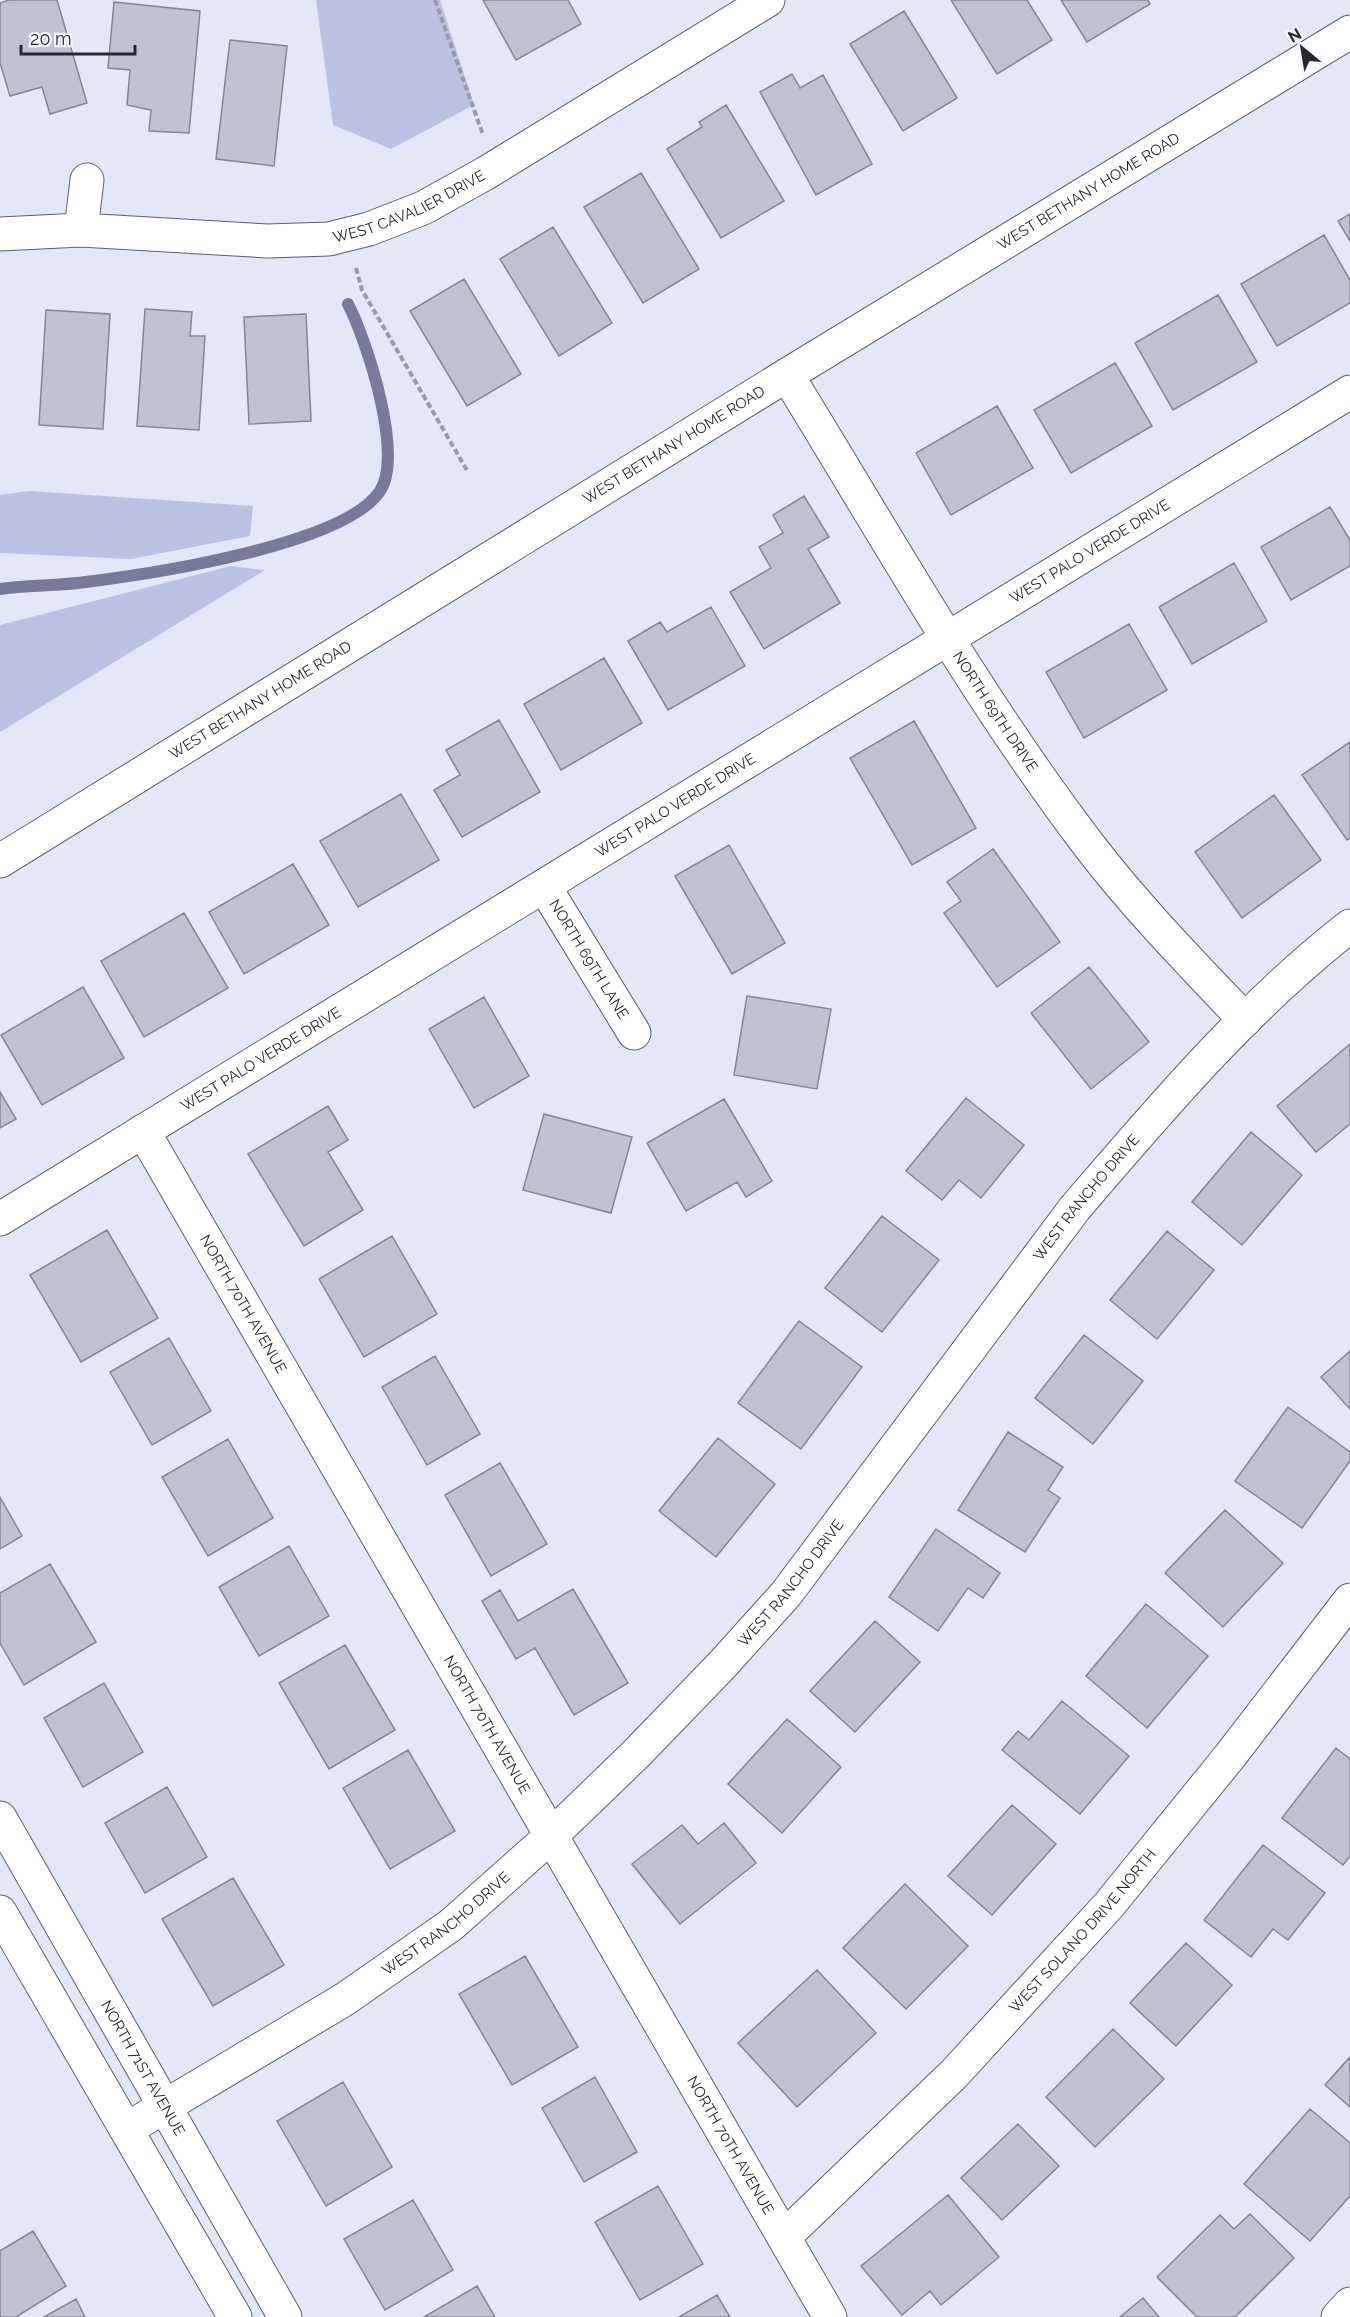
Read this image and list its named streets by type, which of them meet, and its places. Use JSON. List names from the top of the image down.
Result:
{
  "streets": {
    "street": [
      "WEST BETHANY HOME ROAD",
      "WEST CAVALIER DRIVE",
      "WEST PALO VERDE DRIVE",
      "NORTH 69TH DRIVE",
      "NORTH 69TH LANE",
      "WEST RANCHO DRIVE",
      "NORTH 70TH AVENUE",
      "WEST SOLANO DRIVE NORTH",
      "NORTH 71ST AVENUE"
    ]
  },
  "crossings": [
    ["WEST BETHANY HOME ROAD", "NORTH 69TH DRIVE"],
    ["WEST PALO VERDE DRIVE", "NORTH 69TH DRIVE"],
    ["WEST PALO VERDE DRIVE", "NORTH 69TH LANE"],
    ["WEST PALO VERDE DRIVE", "NORTH 70TH AVENUE"],
    ["NORTH 69TH DRIVE", "WEST RANCHO DRIVE"],
    ["WEST RANCHO DRIVE", "NORTH 70TH AVENUE"],
    ["WEST RANCHO DRIVE", "NORTH 71ST AVENUE"],
    ["NORTH 70TH AVENUE", "WEST SOLANO DRIVE NORTH"]
  ],
  "scale_bar": "20 m",
  "north": "top left"
}
